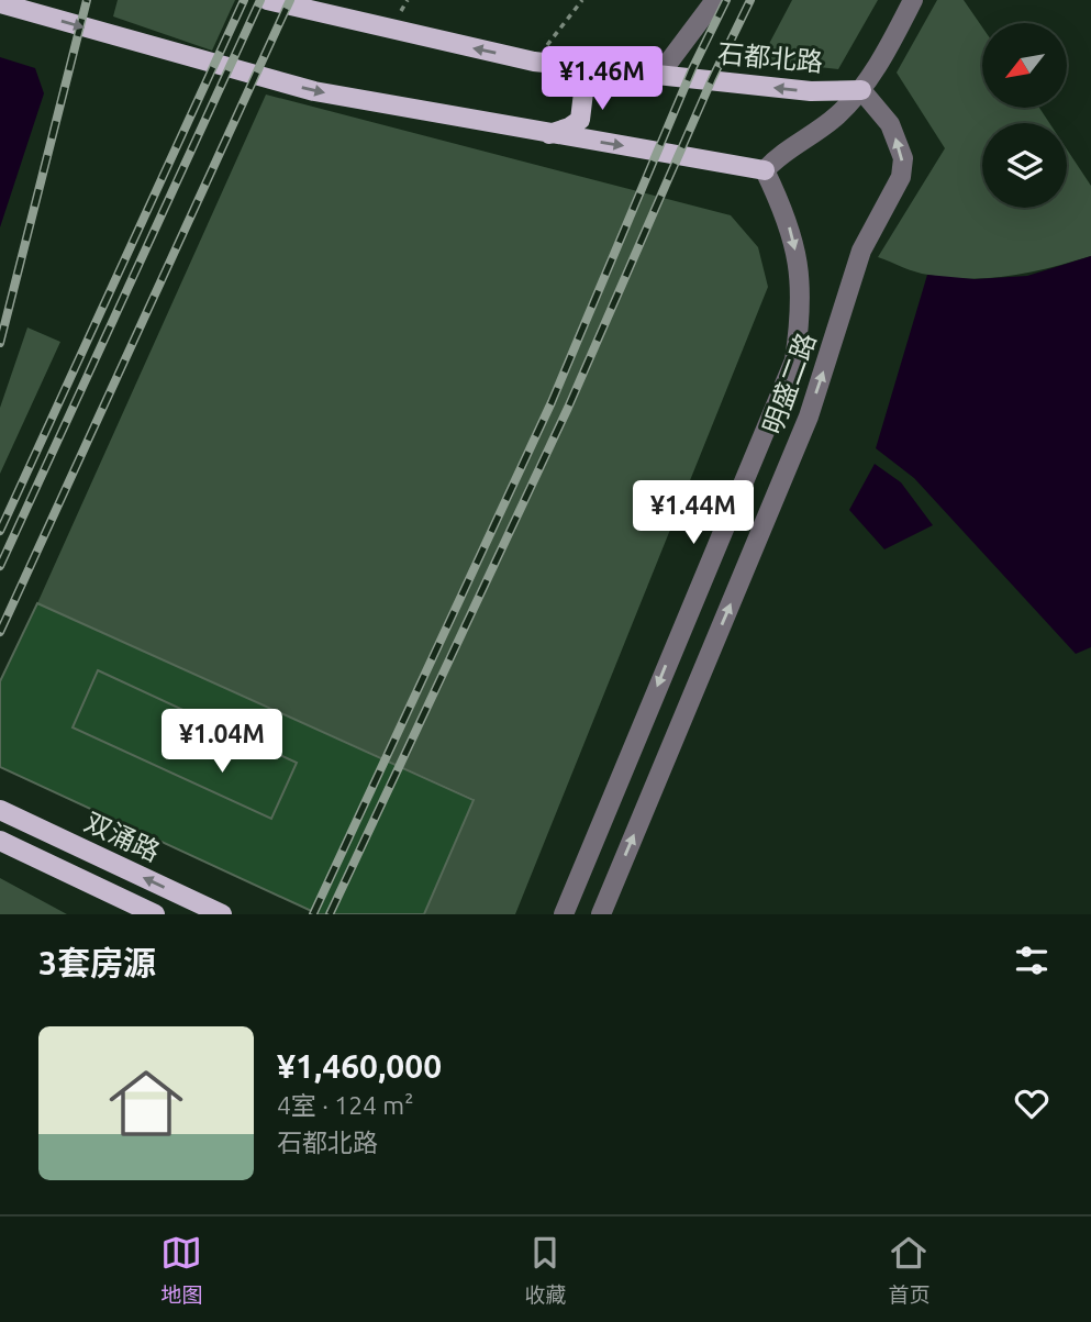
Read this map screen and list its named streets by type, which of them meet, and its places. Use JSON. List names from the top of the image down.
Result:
{
  "streets": {
    "main road": ["石都北路", "双涌路"],
    "street": ["明盛二路"]
  },
  "crossings": [
    ["石都北路", "明盛二路"]
  ],
  "north": "bottom left",
  "page": {
    "price": ["¥1.46M", "¥1.44M", "¥1.04M"],
    "heading": "3套房源",
    "list": [
      {
        "name": "¥1,460,000",
        "note": "4室 · 124 m² · 石都北路"
      }
    ],
    "tabs": ["地图", "收藏", "首页"]
  }
}
